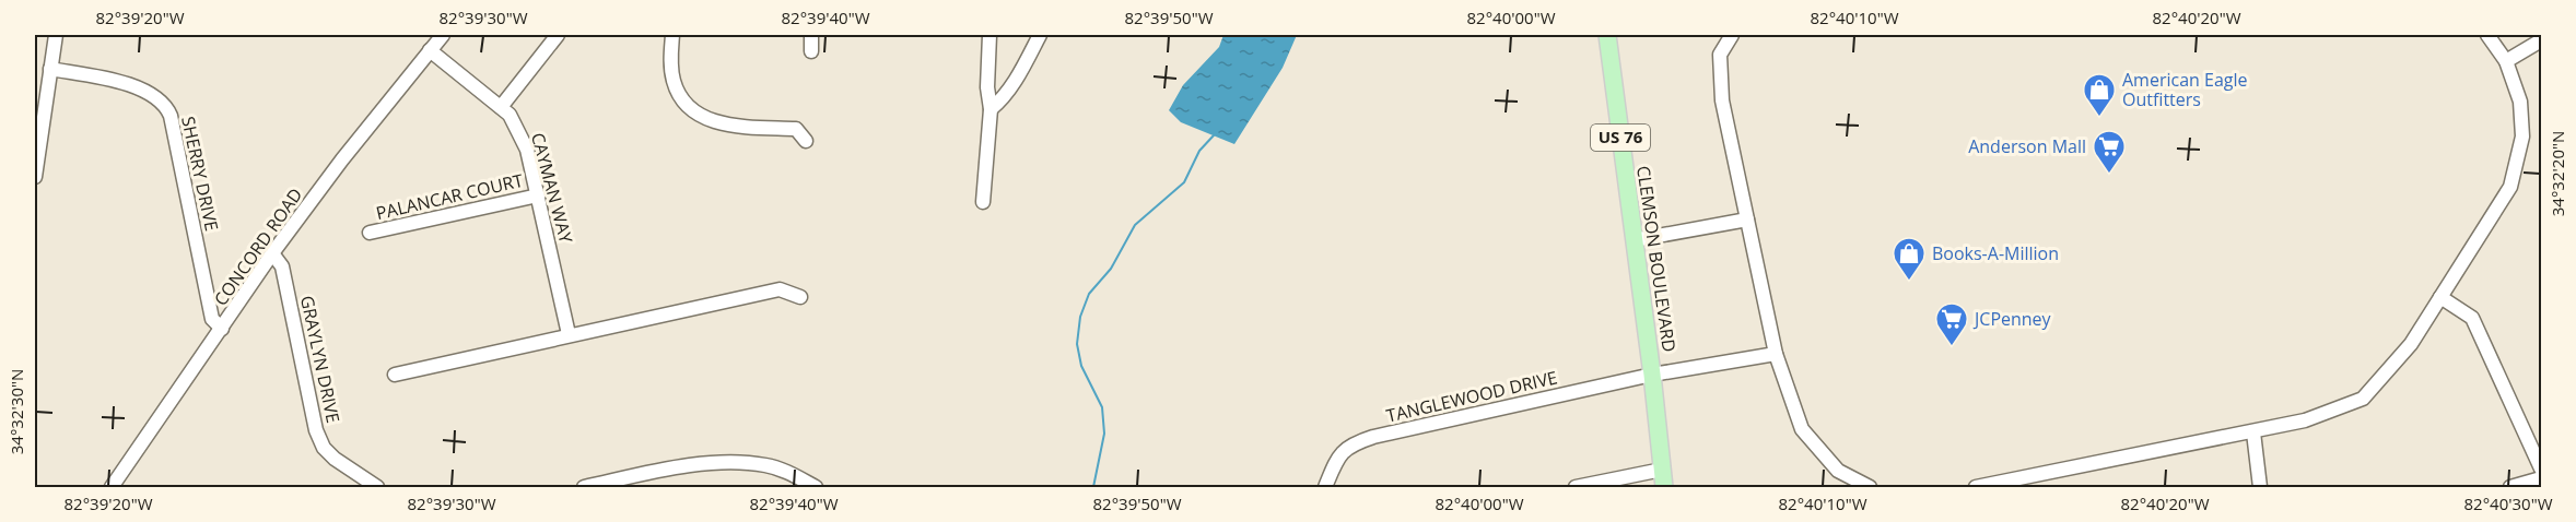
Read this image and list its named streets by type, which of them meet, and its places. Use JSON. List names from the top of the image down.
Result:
{
  "streets": {
    "main road": ["US 76", "CLEMSON BOULEVARD"],
    "street": [
      "SHERRY DRIVE",
      "CAYMAN WAY",
      "PALANCAR COURT",
      "CONCORD ROAD",
      "GRAYLYN DRIVE",
      "TANGLEWOOD DRIVE"
    ]
  },
  "crossings": [
    ["SHERRY DRIVE", "CONCORD ROAD"],
    ["CAYMAN WAY", "PALANCAR COURT"],
    ["CAYMAN WAY", "CONCORD ROAD"],
    ["CONCORD ROAD", "GRAYLYN DRIVE"],
    ["CLEMSON BOULEVARD", "TANGLEWOOD DRIVE"]
  ],
  "places": {
    "shop": ["American Eagle Outfitters", "Books-A-Million"],
    "supermarket": ["Anderson Mall", "JCPenney"]
  },
  "coordinates": [
    "82°39'20\"W",
    "82°39'30\"W",
    "82°39'40\"W",
    "82°39'50\"W",
    "82°40'00\"W",
    "82°40'10\"W",
    "82°40'20\"W",
    "34°32'20\"N",
    "34°32'30\"N",
    "82°40'30\"W"
  ]
}
